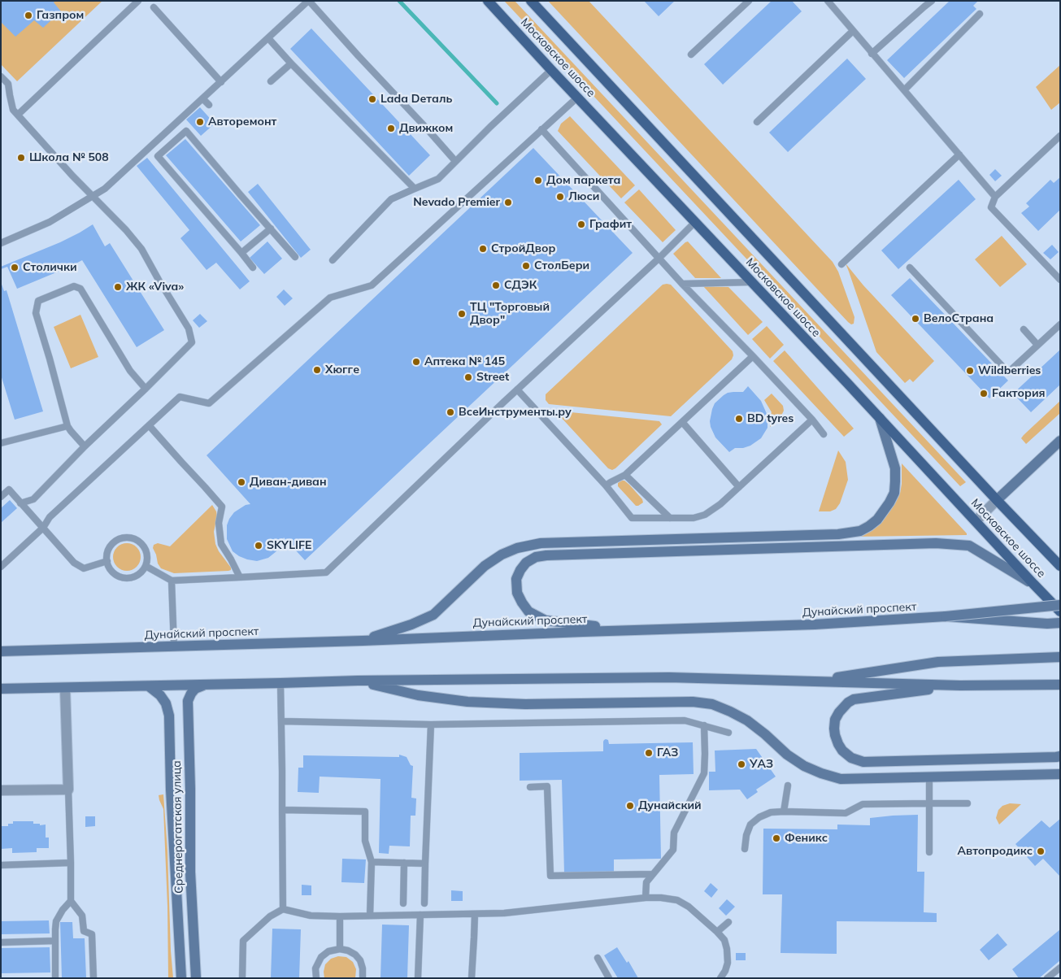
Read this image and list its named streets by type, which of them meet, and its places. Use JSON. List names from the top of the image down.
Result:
{
  "streets": {
    "main road": ["Московское шоссе", "Дунайский проспект", "Среднерогатская улица"]
  },
  "places": [
    "Газпром",
    "Lada Dеталь",
    "Авторемонт",
    "Движком",
    "Школа № 508",
    "Дом паркета",
    "Люси",
    "Nevado Premier",
    "Графит",
    "СтройДвор",
    "СтолБери",
    "Столички",
    "СДЭК",
    "ЖК «Viva»",
    "ТЦ \"Торговый Двор\"",
    "ВелоСтрана",
    "Аптека № 145",
    "Хюгге",
    "Wildberries",
    "Street",
    "Fактория",
    "ВсеИнструменты.ру",
    "BD tyres",
    "Диван-диван",
    "SKYLIFE",
    "ГАЗ",
    "УАЗ",
    "Дунайский",
    "Феникс",
    "Автопродикс"
  ]
}
